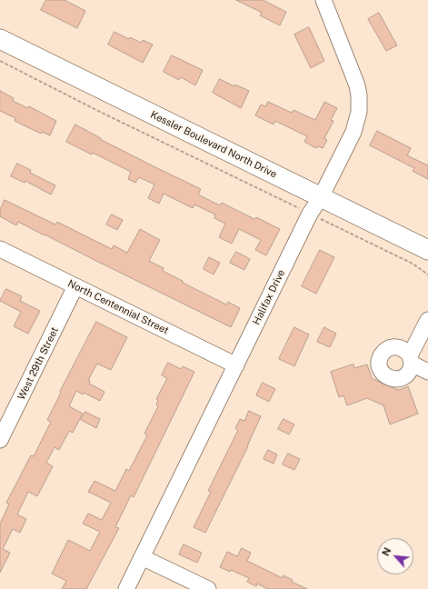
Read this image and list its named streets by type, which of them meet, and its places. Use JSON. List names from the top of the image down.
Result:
{
  "streets": {
    "main road": ["Kessler Boulevard North Drive"],
    "street": ["Halifax Drive", "North Centennial Street", "West 29th Street"]
  },
  "crossings": [
    ["Kessler Boulevard North Drive", "Halifax Drive"],
    ["Halifax Drive", "North Centennial Street"],
    ["North Centennial Street", "West 29th Street"]
  ],
  "north": "top left"
}
